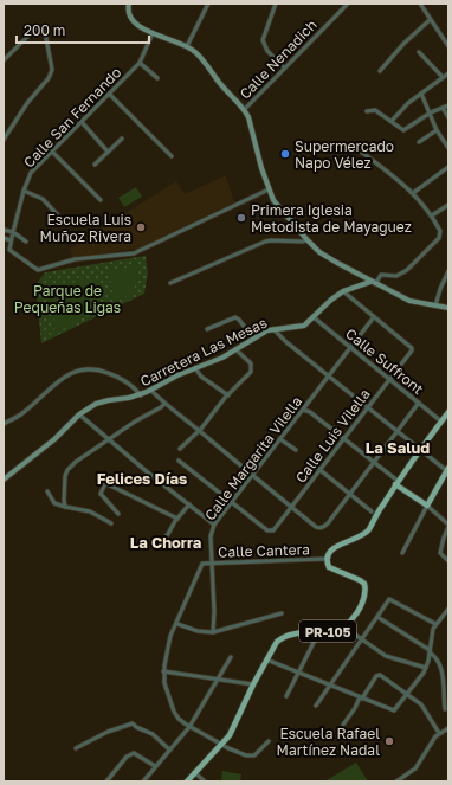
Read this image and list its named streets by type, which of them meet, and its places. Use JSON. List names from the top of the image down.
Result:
{
  "streets": {
    "main road": ["PR-105"],
    "street": [
      "Calle Nenadich",
      "Calle San Fernando",
      "Carretera Las Mesas",
      "Calle Suffront",
      "Calle Luis Vilella",
      "Calle Margarita Vilella",
      "Calle Cantera"
    ]
  },
  "crossings": [
    ["Carretera Las Mesas", "Calle Suffront"],
    ["Calle Suffront", "Calle Luis Vilella"],
    ["Calle Suffront", "Calle Margarita Vilella"],
    ["Calle Luis Vilella", "Calle Margarita Vilella"],
    ["Calle Margarita Vilella", "Calle Cantera"],
    ["Calle Cantera", "PR-105"]
  ],
  "districts": ["La Salud", "Felices Días", "La Chorra"],
  "parks": ["Parque de Pequeñas Ligas"],
  "places": [
    "Supermercado Napo Vélez",
    "Primera Iglesia Metodista de Mayaguez",
    "Escuela Luis Muñoz Rivera",
    "Escuela Rafael Martínez Nadal"
  ],
  "scale_bar": "200 m"
}
